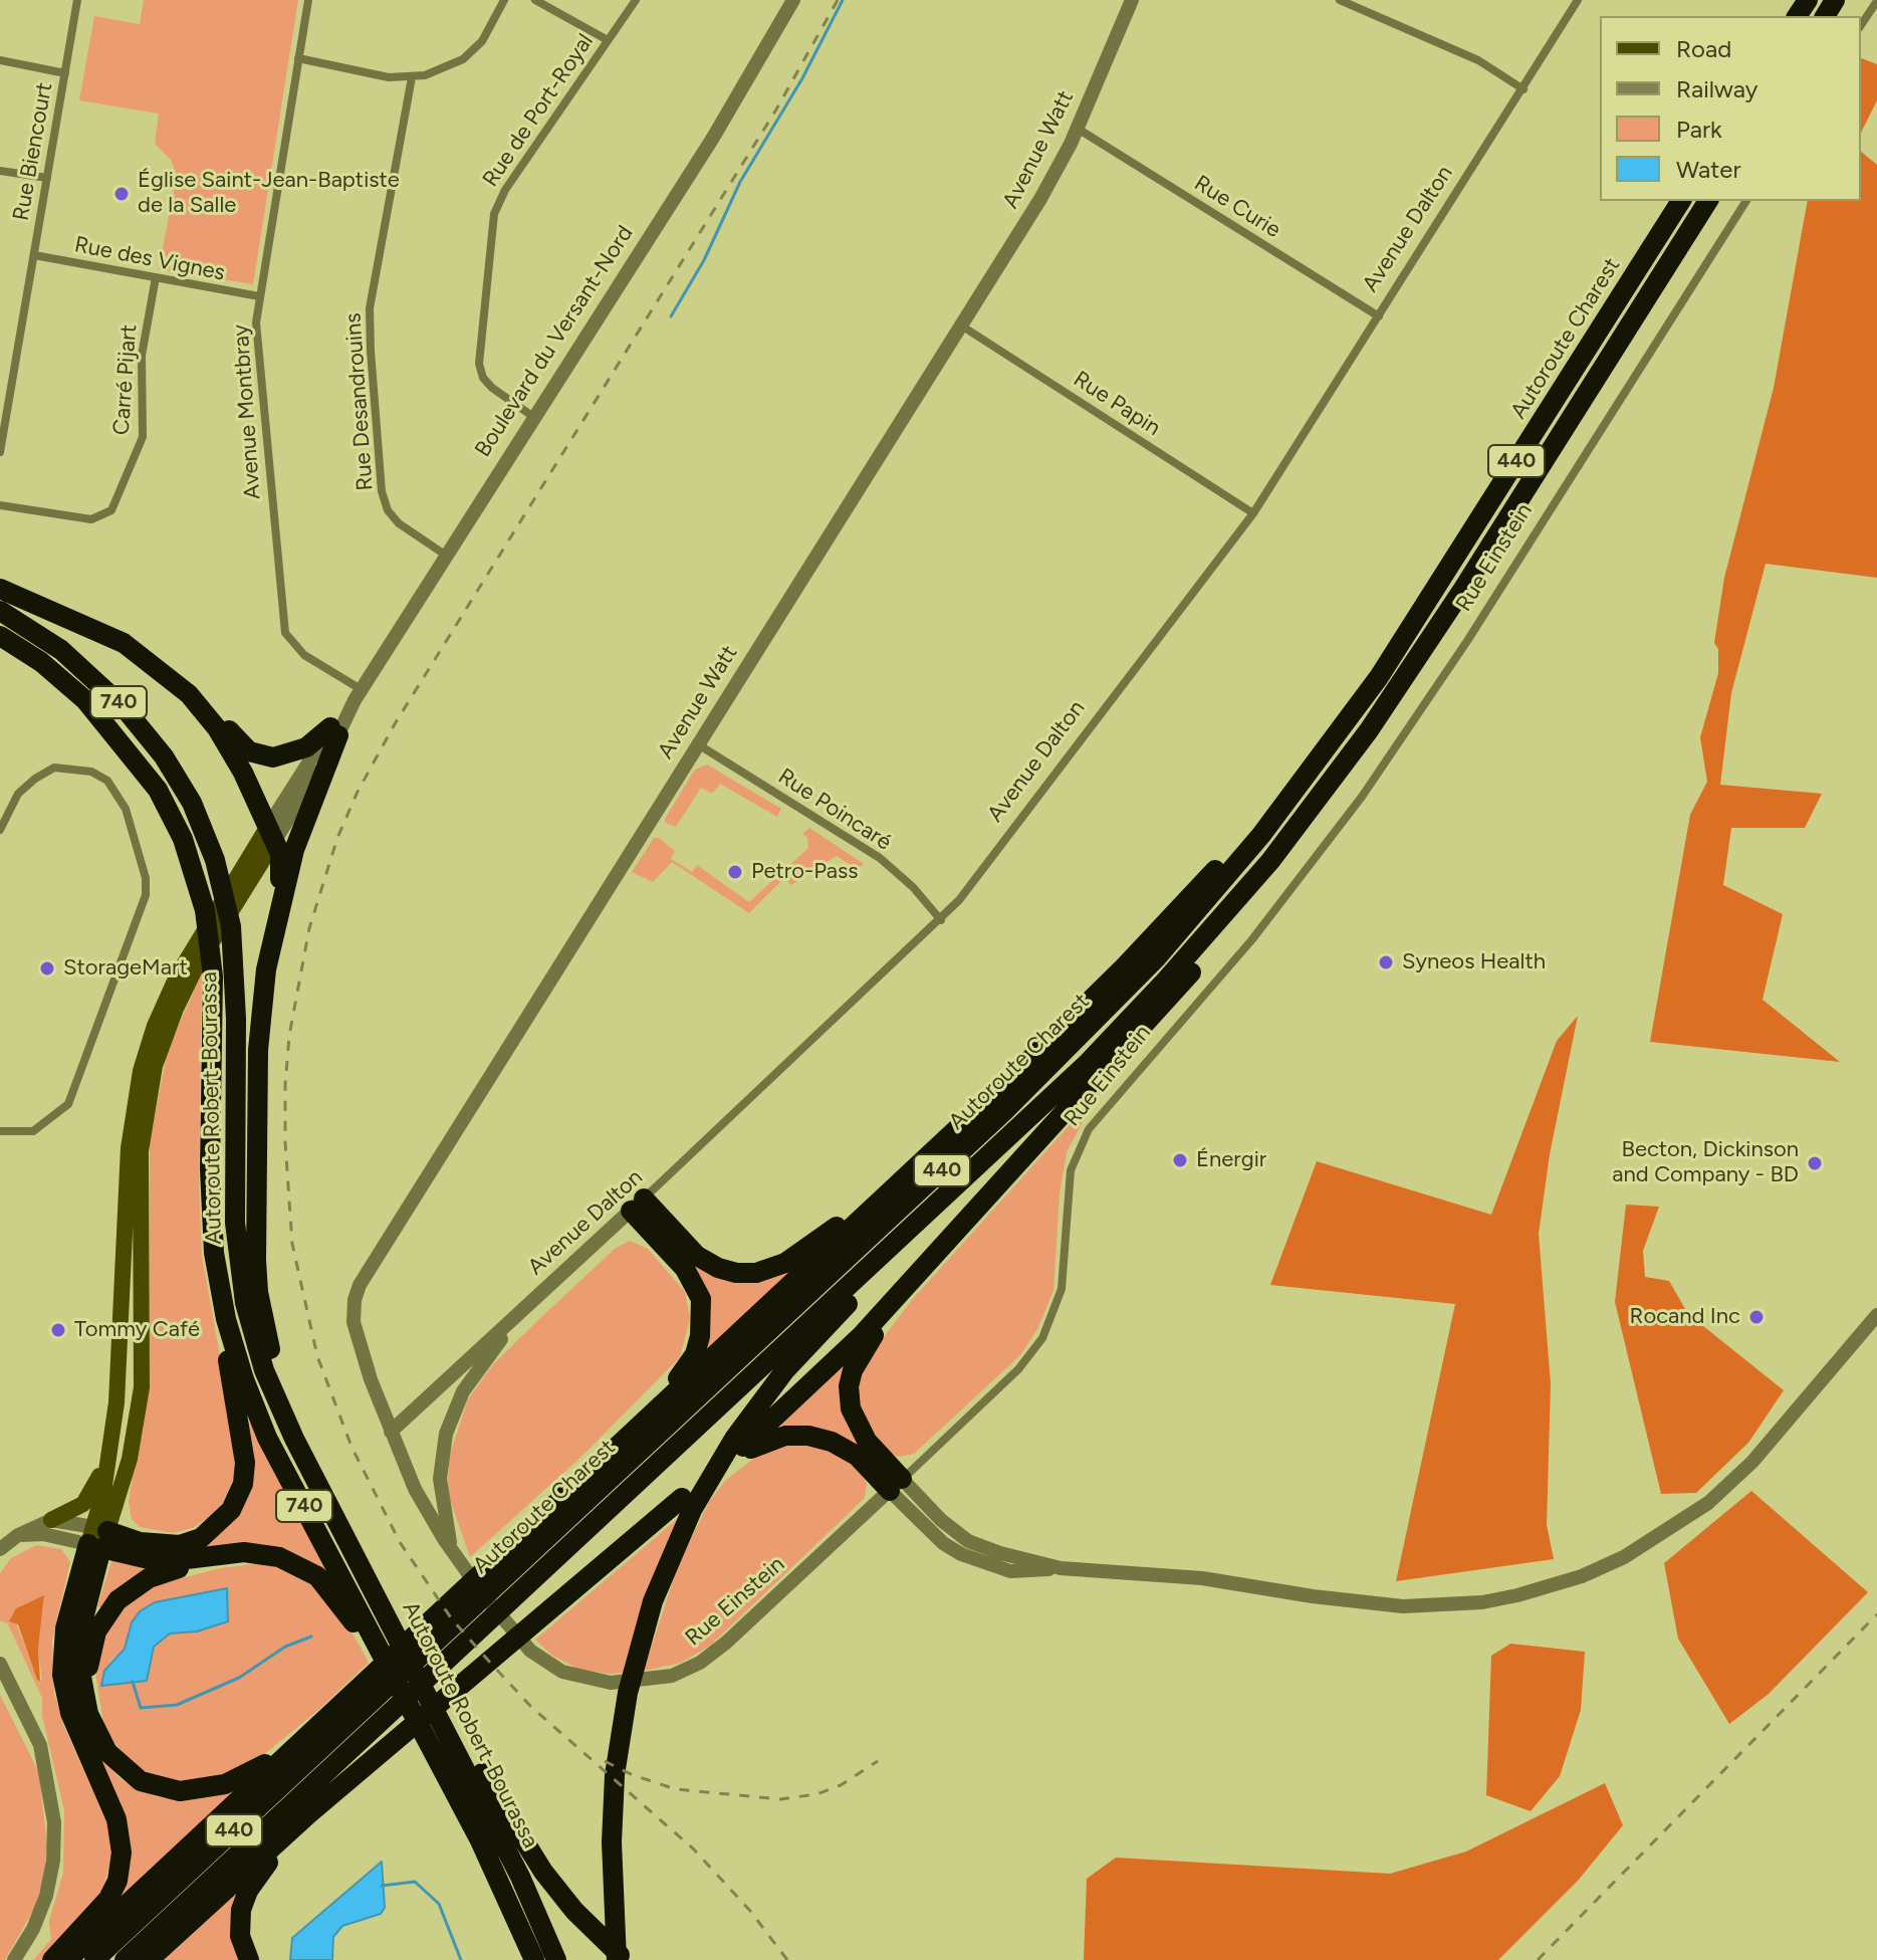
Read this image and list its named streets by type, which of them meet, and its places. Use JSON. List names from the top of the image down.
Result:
{
  "streets": {
    "highway": [
      "Autoroute Charest",
      "440",
      "740",
      "Autoroute Robert-Bourassa"
    ],
    "main road": ["Boulevard du Versant-Nord"],
    "street": [
      "Rue de Port-Royal",
      "Avenue Watt",
      "Rue Biencourt",
      "Rue Curie",
      "Avenue Dalton",
      "Rue des Vignes",
      "Carré Pijart",
      "Rue Desandrouins",
      "Rue Papin",
      "Avenue Montbray",
      "Rue Einstein",
      "Rue Poincaré"
    ]
  },
  "crossings": [
    ["Rue de Port-Royal", "Boulevard du Versant-Nord"],
    ["Avenue Watt", "Rue Curie"],
    ["Avenue Watt", "Avenue Dalton"],
    ["Avenue Watt", "Rue Papin"],
    ["Avenue Watt", "Rue Einstein"],
    ["Avenue Watt", "Rue Poincaré"],
    ["Rue Biencourt", "Rue des Vignes"],
    ["Rue Curie", "Avenue Dalton"],
    ["Avenue Dalton", "Rue Papin"],
    ["Avenue Dalton", "Rue Einstein"],
    ["Avenue Dalton", "Rue Poincaré"],
    ["Rue des Vignes", "Carré Pijart"],
    ["Rue des Vignes", "Avenue Montbray"],
    ["Boulevard du Versant-Nord", "Rue Desandrouins"],
    ["Boulevard du Versant-Nord", "Avenue Montbray"]
  ],
  "places": [
    "Église Saint-Jean-Baptiste de la Salle",
    "Petro-Pass",
    "Syneos Health",
    "StorageMart",
    "Énergir",
    "Becton, Dickinson and Company - BD",
    "Rocand Inc",
    "Tommy Café"
  ],
  "legend": [
    "Road",
    "Railway",
    "Park",
    "Water"
  ]
}
